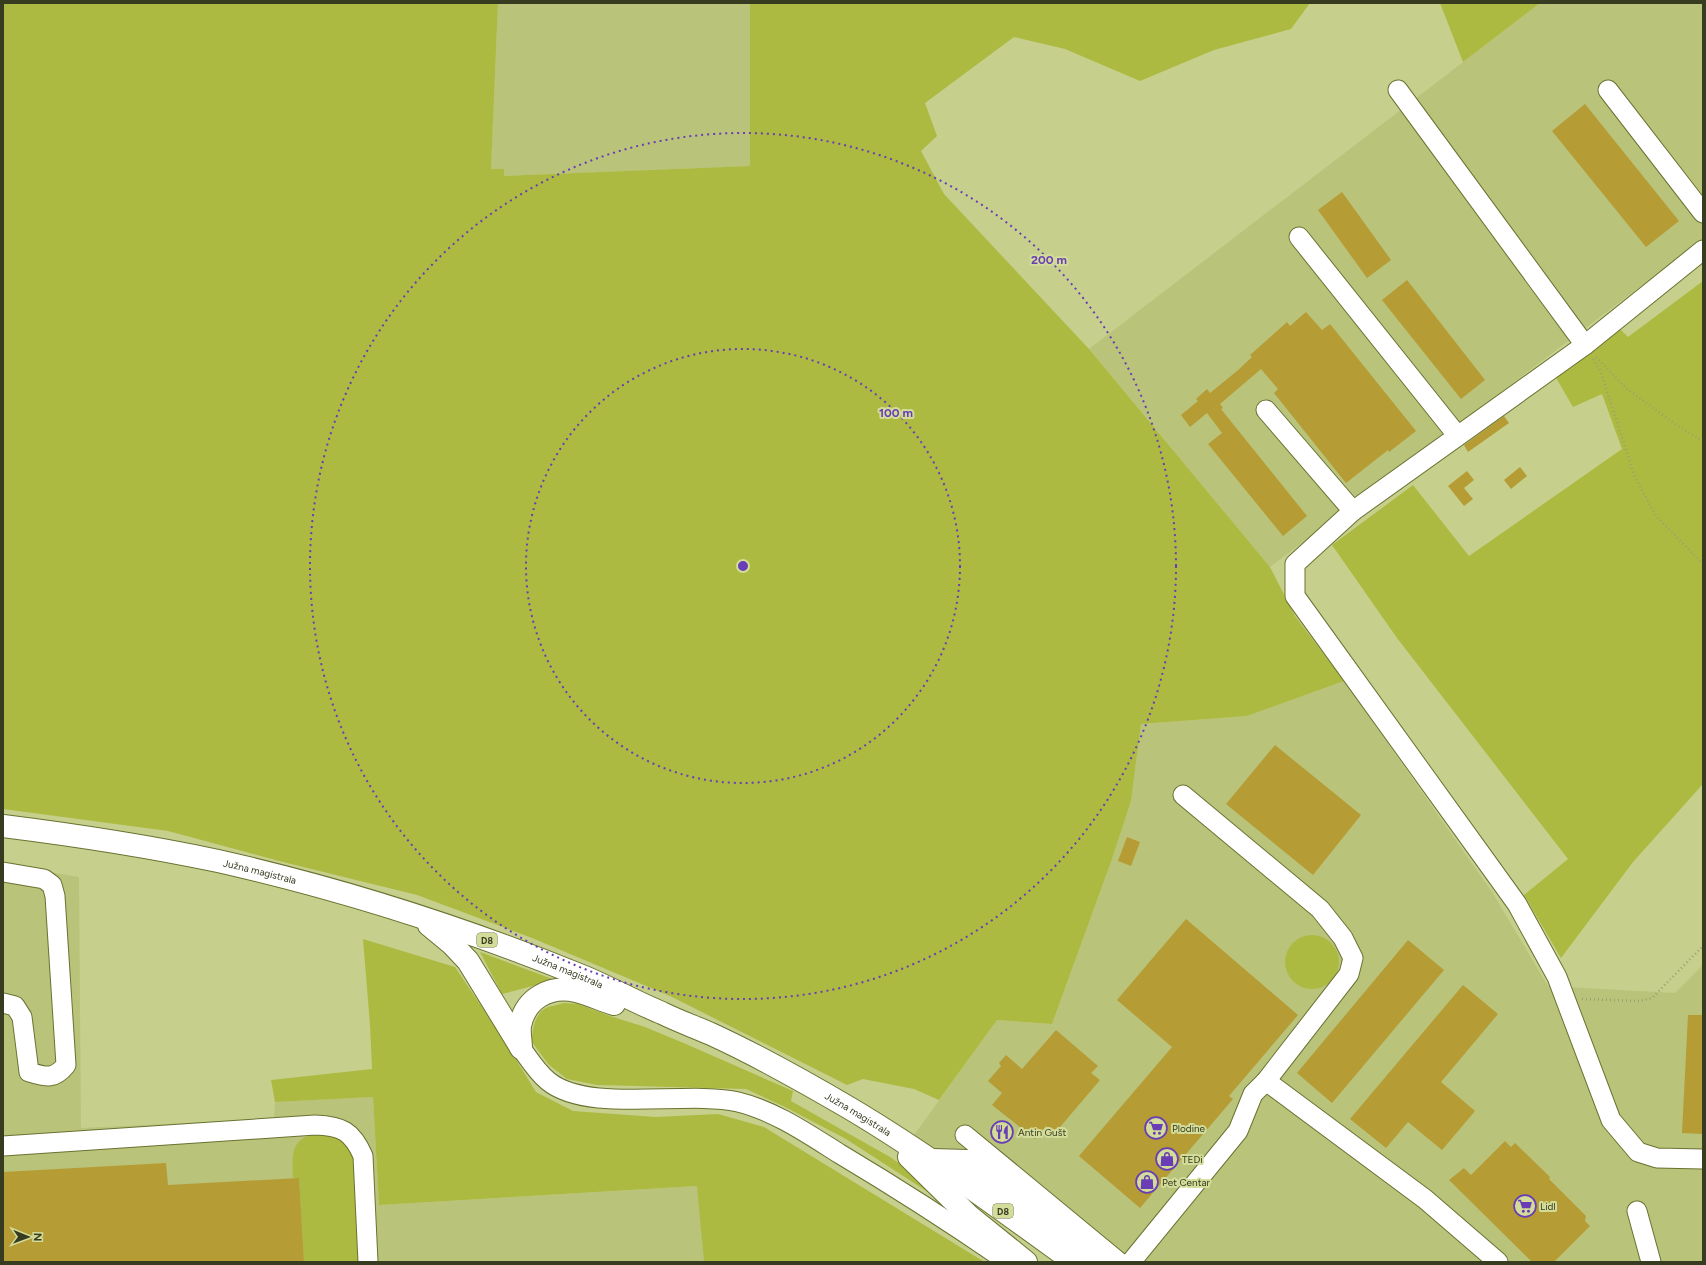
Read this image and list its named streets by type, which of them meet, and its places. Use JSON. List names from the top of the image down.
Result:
{
  "streets": {
    "main road": ["Južna magistrala", "D8"]
  },
  "places": {
    "supermarket": ["Plodine", "Lidl"],
    "restaurant": ["Antin Gušt"],
    "shop": ["TEDi", "Pet Centar"]
  },
  "north": "right",
  "rings": ["200 m", "100 m"]
}
